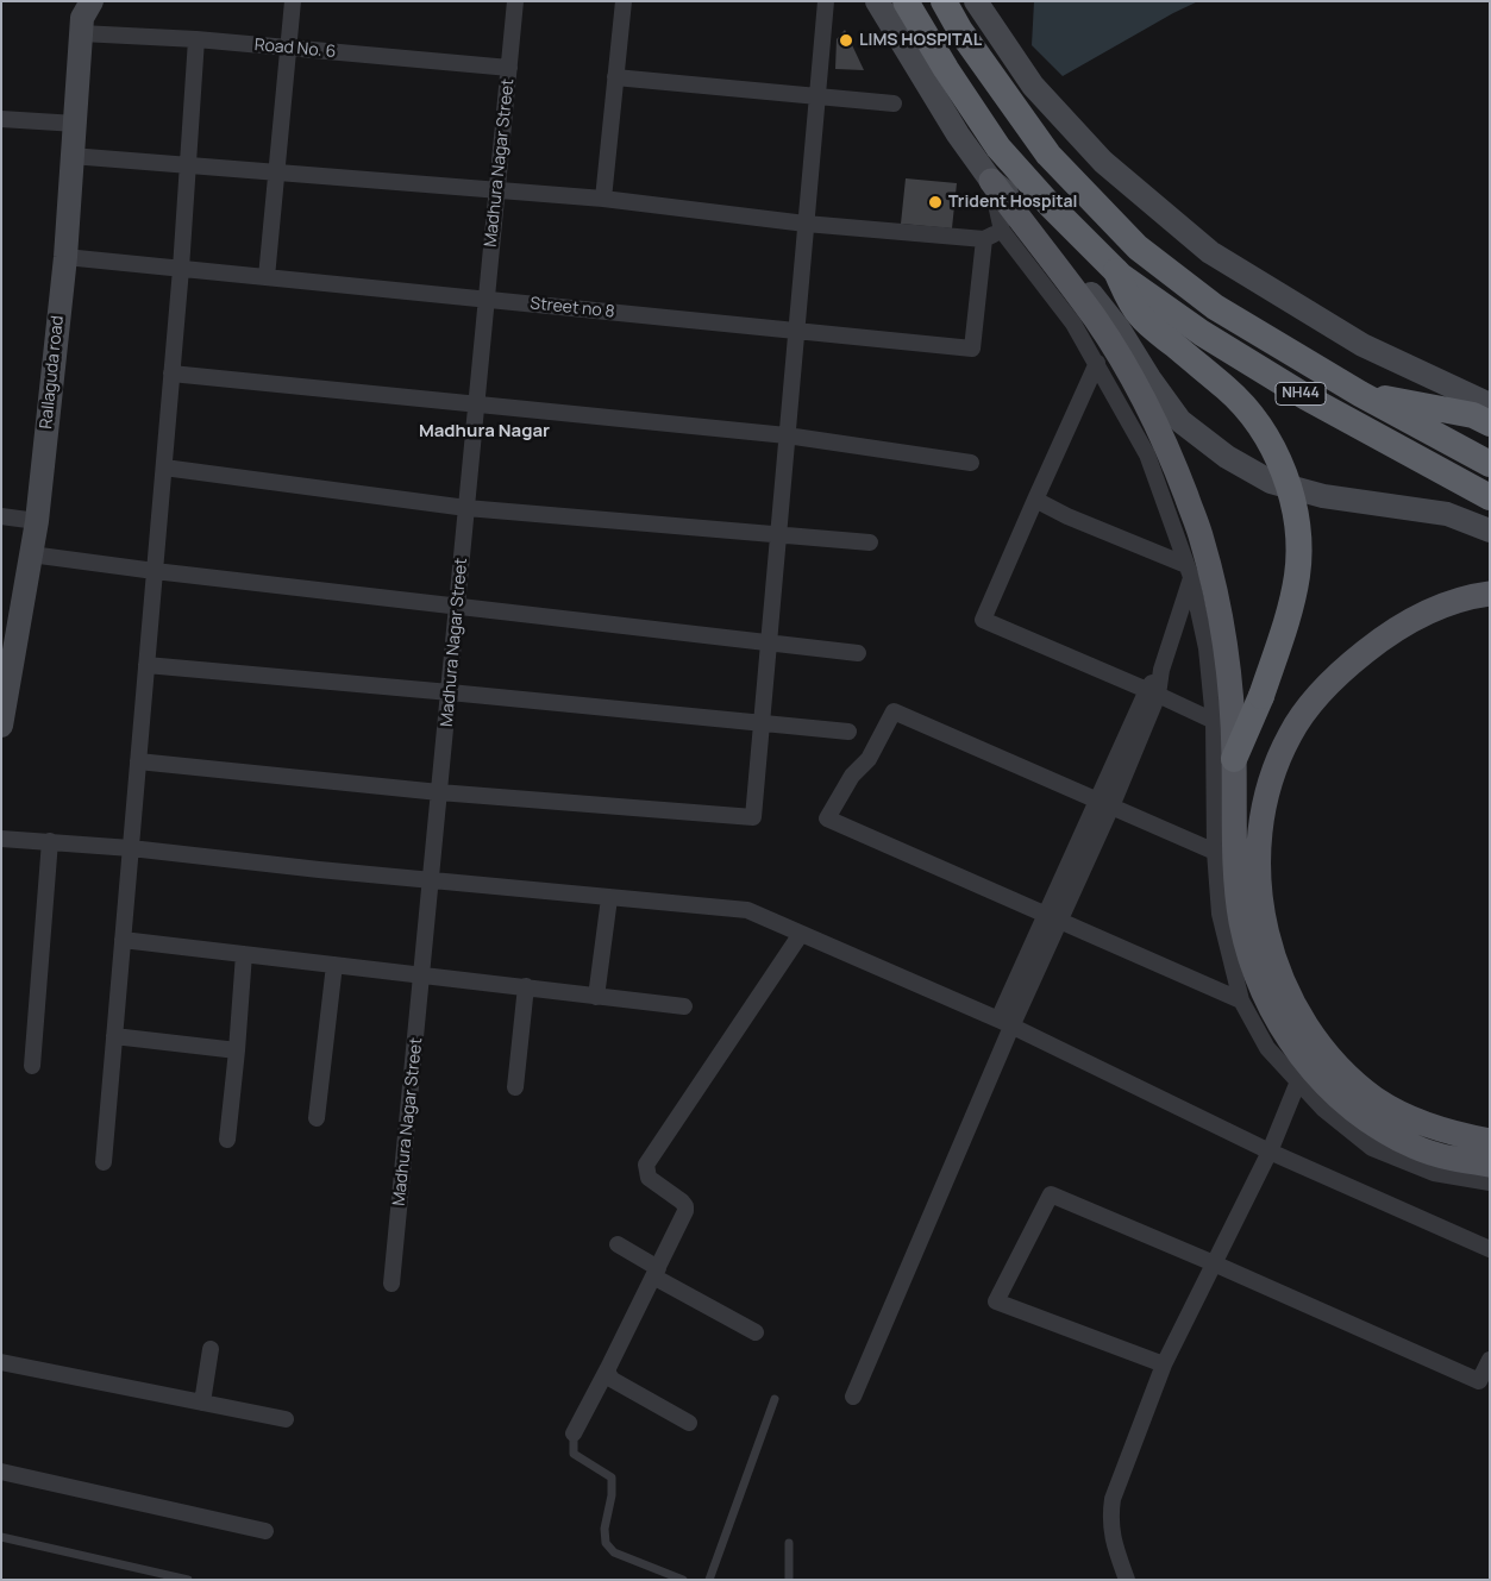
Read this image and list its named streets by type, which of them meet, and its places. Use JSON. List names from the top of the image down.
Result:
{
  "streets": {
    "highway": ["NH44"],
    "main road": ["Rallaguda road"],
    "street": ["Road No. 6", "Madhura Nagar Street", "Street no 8"]
  },
  "crossings": [
    ["Road No. 6", "Madhura Nagar Street"],
    ["Road No. 6", "Rallaguda road"],
    ["Madhura Nagar Street", "Street no 8"],
    ["Street no 8", "Rallaguda road"]
  ],
  "districts": ["Madhura Nagar"],
  "places": ["LIMS HOSPITAL", "Trident Hospital"]
}
